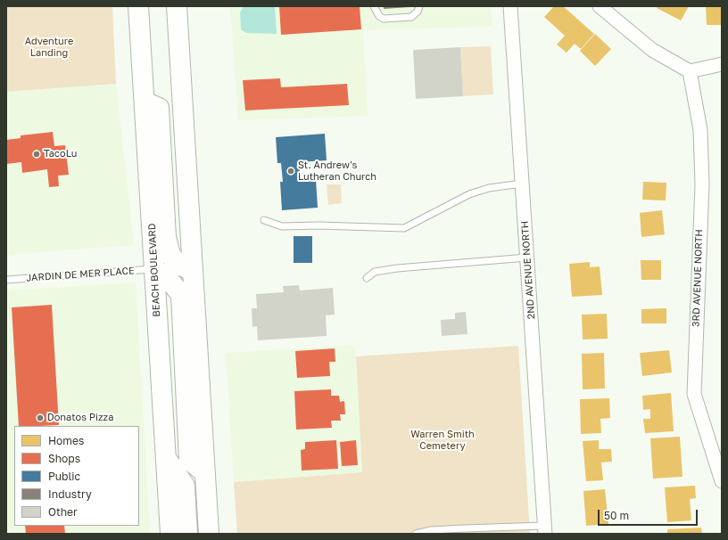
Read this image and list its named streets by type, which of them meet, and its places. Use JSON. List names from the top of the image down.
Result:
{
  "streets": {
    "highway": ["BEACH BOULEVARD"],
    "street": ["2ND AVENUE NORTH", "3RD AVENUE NORTH"],
    "lane": ["JARDIN DE MER PLACE"]
  },
  "crossings": [
    ["BEACH BOULEVARD", "JARDIN DE MER PLACE"]
  ],
  "parks": ["Adventure Landing", "Warren Smith Cemetery"],
  "places": ["TacoLu", "St. Andrew's Lutheran Church", "Donatos Pizza"],
  "legend": [
    "Homes",
    "Shops",
    "Public",
    "Industry",
    "Other"
  ],
  "scale_bar": "50 m"
}
